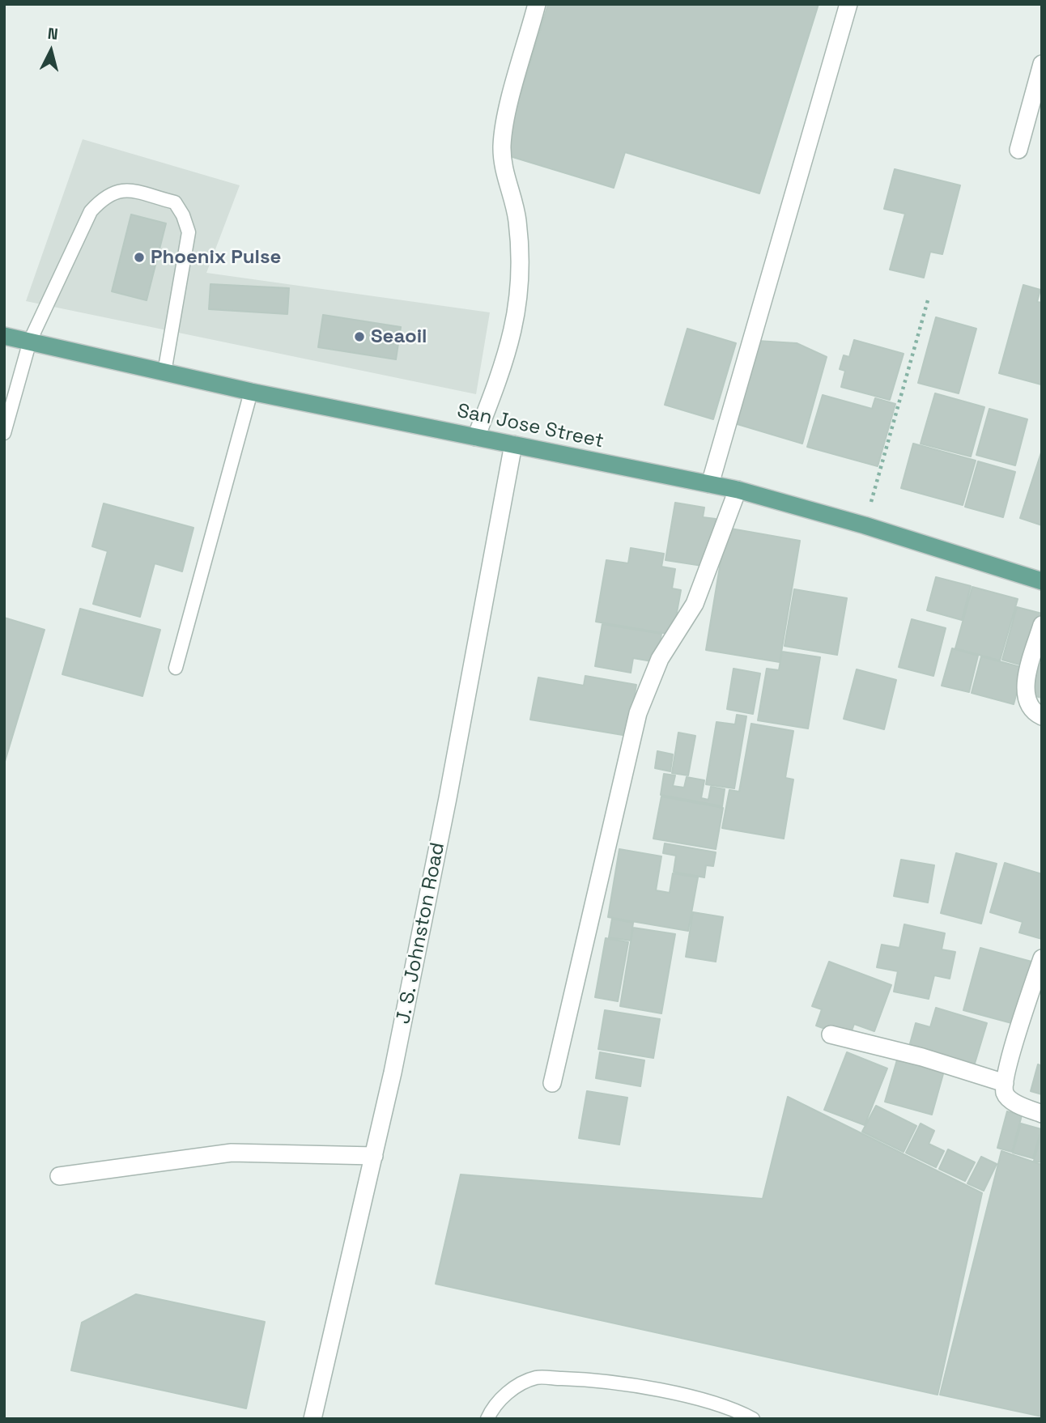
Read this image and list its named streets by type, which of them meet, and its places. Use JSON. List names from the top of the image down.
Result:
{
  "streets": {
    "main road": ["San Jose Street"],
    "street": ["J. S. Johnston Road"]
  },
  "crossings": [
    ["San Jose Street", "J. S. Johnston Road"]
  ],
  "places": ["Phoenix Pulse", "Seaoil"],
  "north": "top"
}
